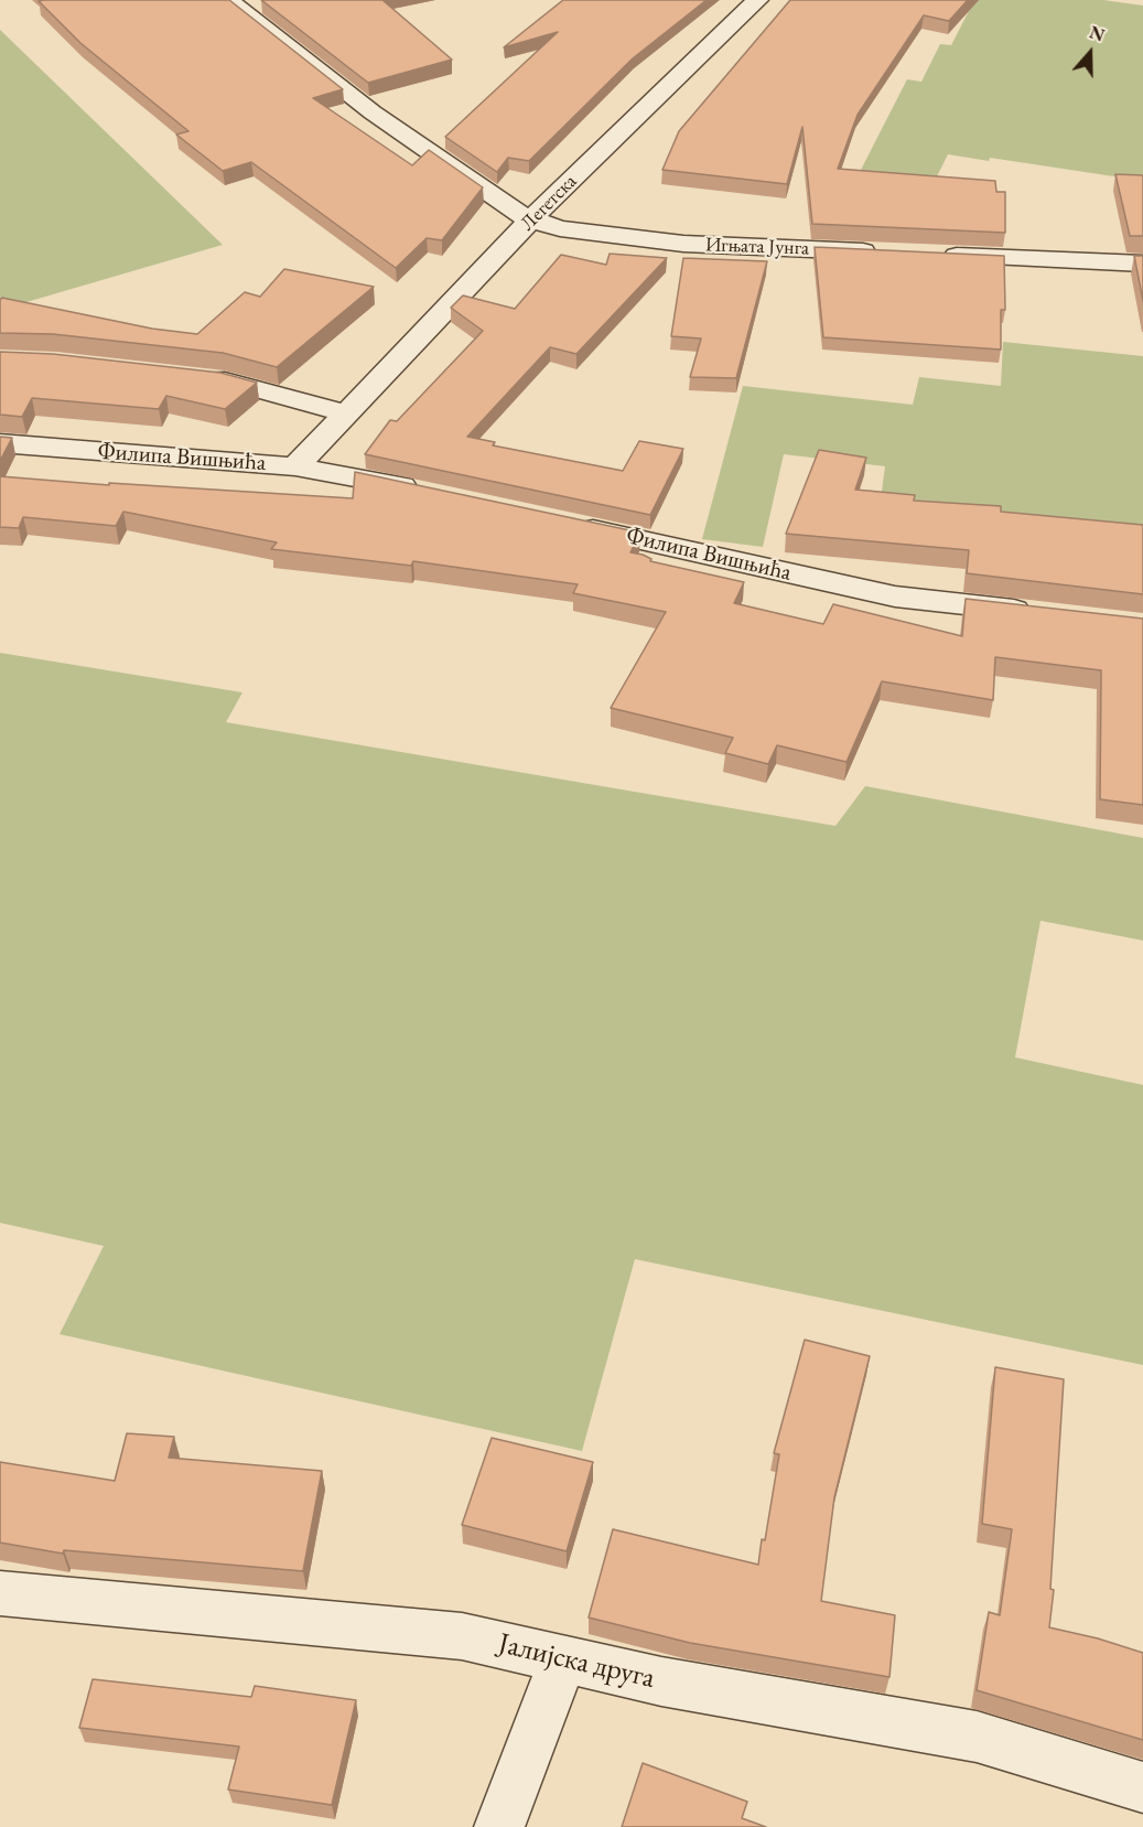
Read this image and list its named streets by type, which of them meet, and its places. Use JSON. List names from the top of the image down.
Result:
{
  "streets": {
    "street": [
      "Легетска",
      "Игњата Јунга",
      "Филипа Вишњића",
      "Јалијска друга"
    ]
  },
  "crossings": [
    ["Легетска", "Игњата Јунга"],
    ["Легетска", "Филипа Вишњића"]
  ],
  "north": "top"
}
